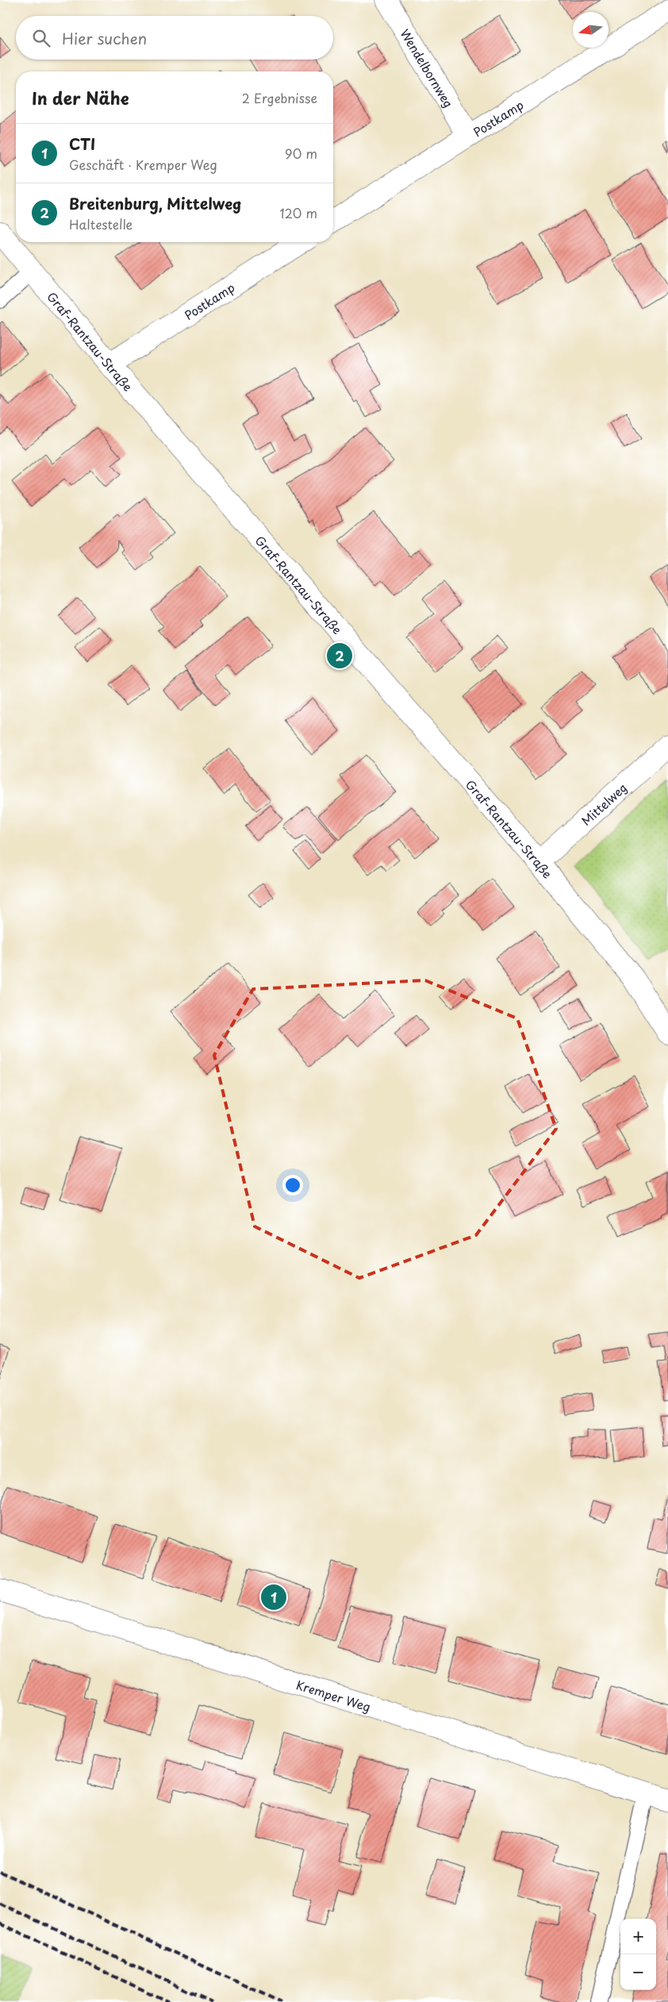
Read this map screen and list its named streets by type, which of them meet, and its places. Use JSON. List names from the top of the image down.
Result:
{
  "streets": {
    "street": [
      "Wendelbornweg",
      "Postkamp",
      "Graf-Rantzau-Straße",
      "Mittelweg",
      "Kremper Weg"
    ]
  },
  "crossings": [
    ["Wendelbornweg", "Postkamp"],
    ["Postkamp", "Graf-Rantzau-Straße"],
    ["Graf-Rantzau-Straße", "Mittelweg"]
  ],
  "north": "left",
  "page": {
    "search": "Hier suchen",
    "heading": ["In der Nähe", "2 Ergebnisse"],
    "list": [
      {
        "mark": "1",
        "name": "CTI",
        "note": "Geschäft · Kremper Weg",
        "value": "90 m"
      },
      {
        "mark": "2",
        "name": "Breitenburg, Mittelweg",
        "note": "Haltestelle",
        "value": "120 m"
      }
    ],
    "pins": ["2", "1"],
    "map_buttons": ["+", "−"]
  }
}
